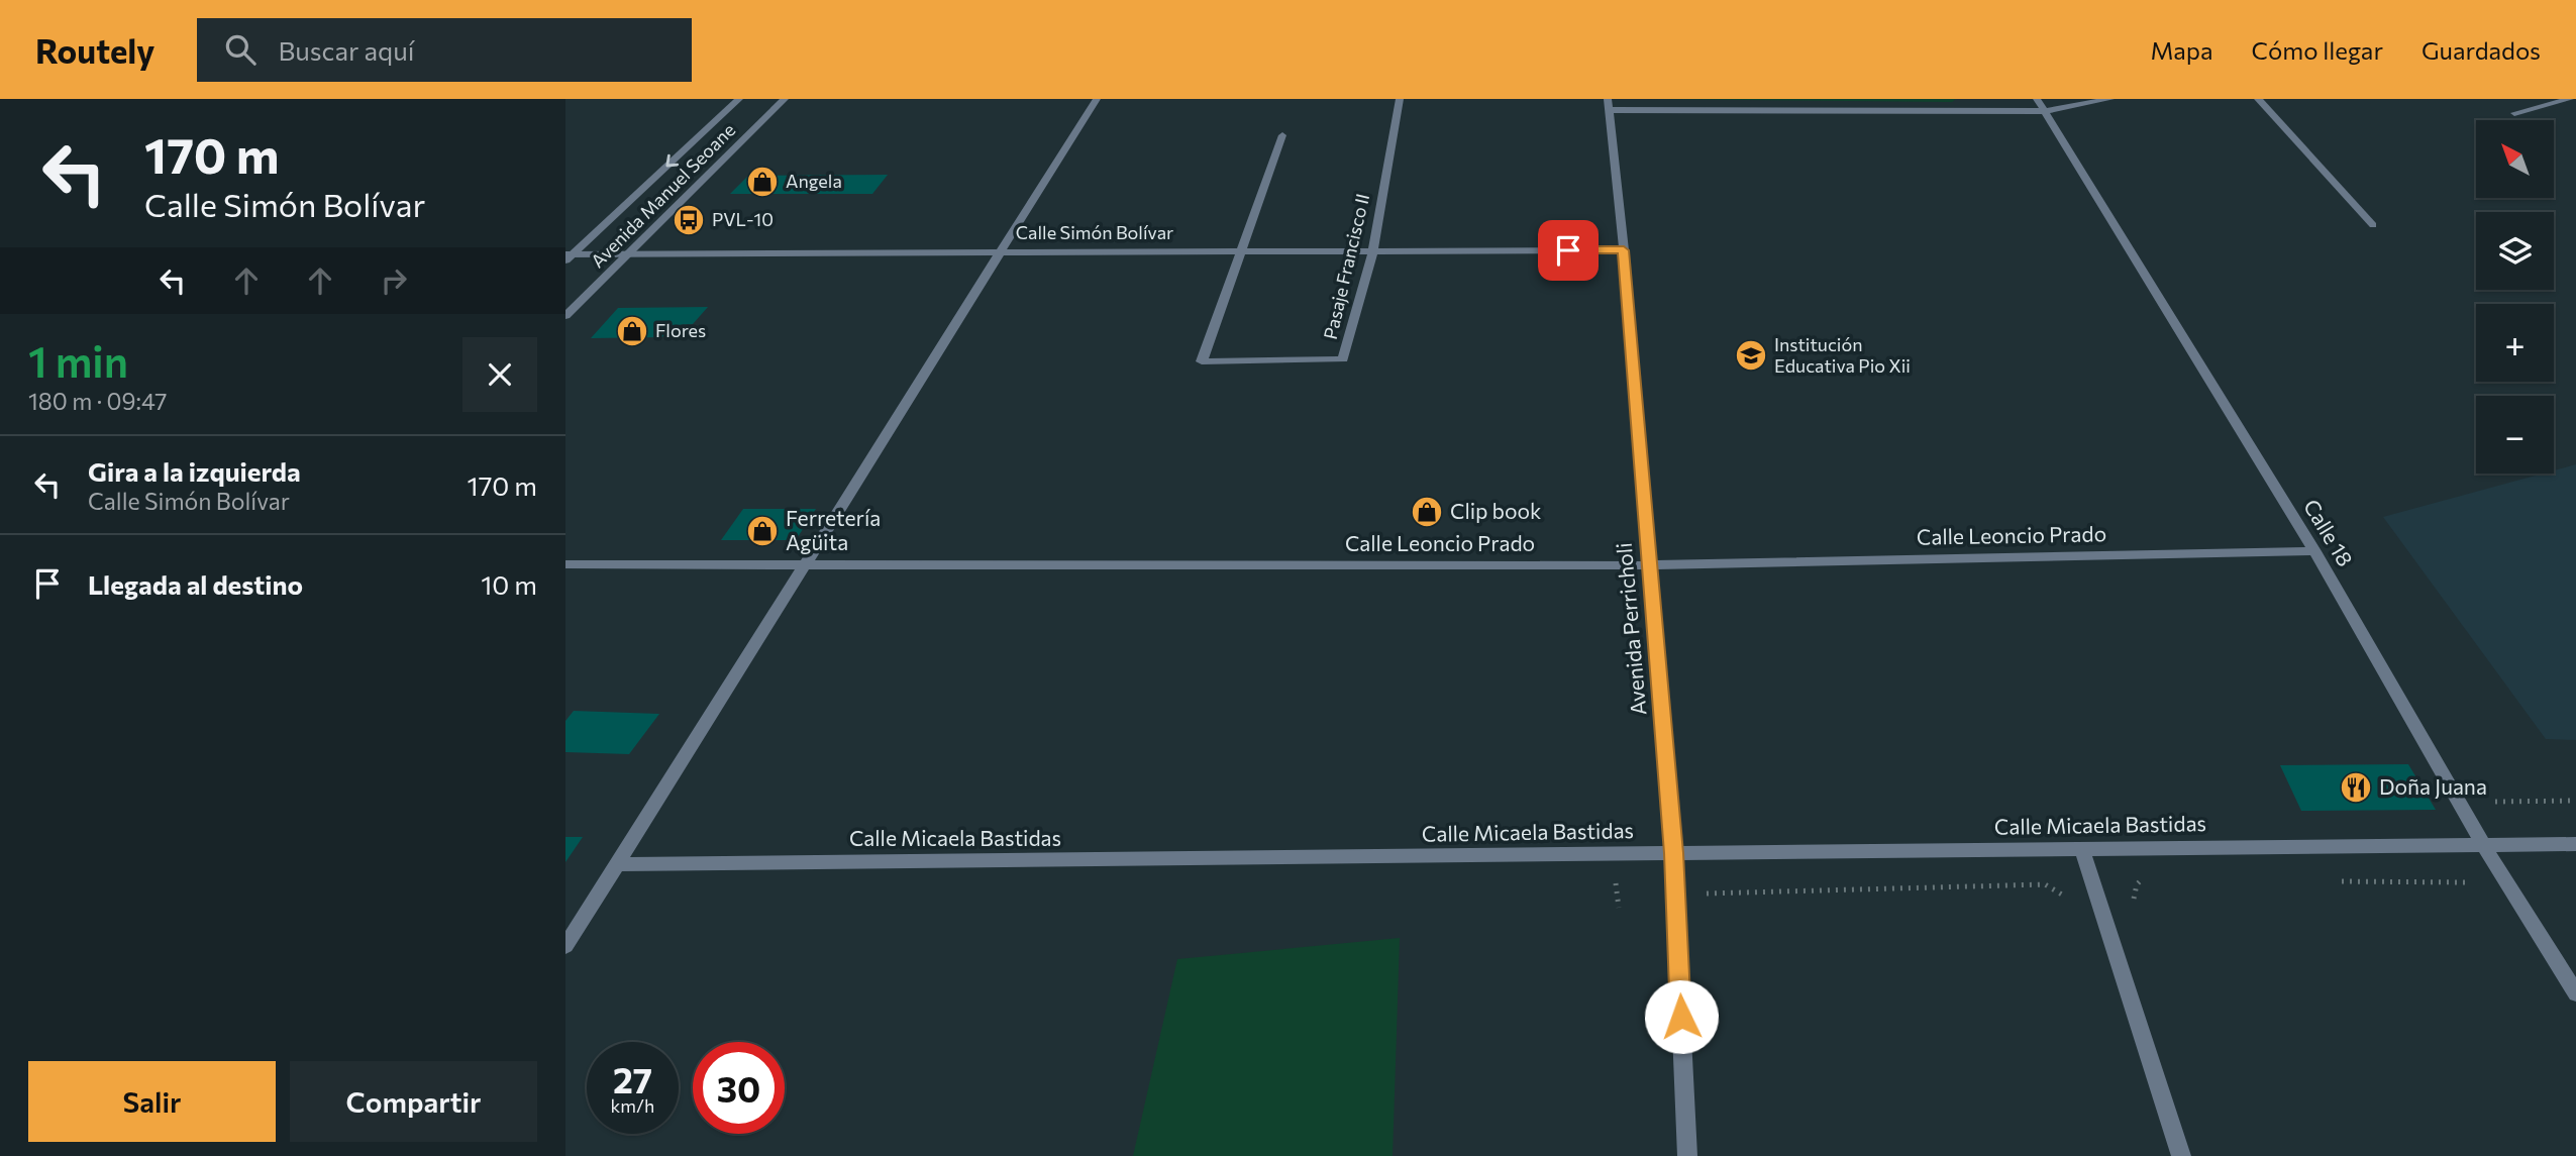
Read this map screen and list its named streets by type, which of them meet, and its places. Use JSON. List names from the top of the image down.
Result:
{
  "streets": {
    "street": [
      "Avenida Manuel Seoane",
      "Calle Simón Bolívar",
      "Pasaje Francisco II",
      "Calle 18",
      "Calle Leoncio Prado",
      "Avenida Perricholi",
      "Calle Micaela Bastidas"
    ]
  },
  "crossings": [
    ["Avenida Manuel Seoane", "Calle Simón Bolívar"],
    ["Calle Simón Bolívar", "Pasaje Francisco II"],
    ["Calle Simón Bolívar", "Avenida Perricholi"],
    ["Calle 18", "Calle Leoncio Prado"],
    ["Calle 18", "Calle Micaela Bastidas"],
    ["Calle Leoncio Prado", "Avenida Perricholi"],
    ["Avenida Perricholi", "Calle Micaela Bastidas"]
  ],
  "places": {
    "shop": [
      "Angela",
      "Flores",
      "Clip book",
      "Ferretería Agüita"
    ],
    "bus stop": ["PVL-10"],
    "school or university": ["Institución Educativa Pio Xii"],
    "restaurant": ["Doña Juana"]
  },
  "north": "top left",
  "page": {
    "header": "Routely",
    "search": "Buscar aquí",
    "nav": ["Mapa", "Cómo llegar", "Guardados"],
    "turn": ["170 m", "Calle Simón Bolívar"],
    "map_buttons": ["+", "−"],
    "heading": ["1 min", "180 m · 09:47"],
    "list": [
      {
        "name": "Gira a la izquierda",
        "note": "Calle Simón Bolívar",
        "value": "170 m"
      },
      {
        "name": "Llegada al destino",
        "value": "10 m"
      }
    ],
    "speed": "27 km/h",
    "limit": "30",
    "buttons": ["Salir", "Compartir"]
  }
}
